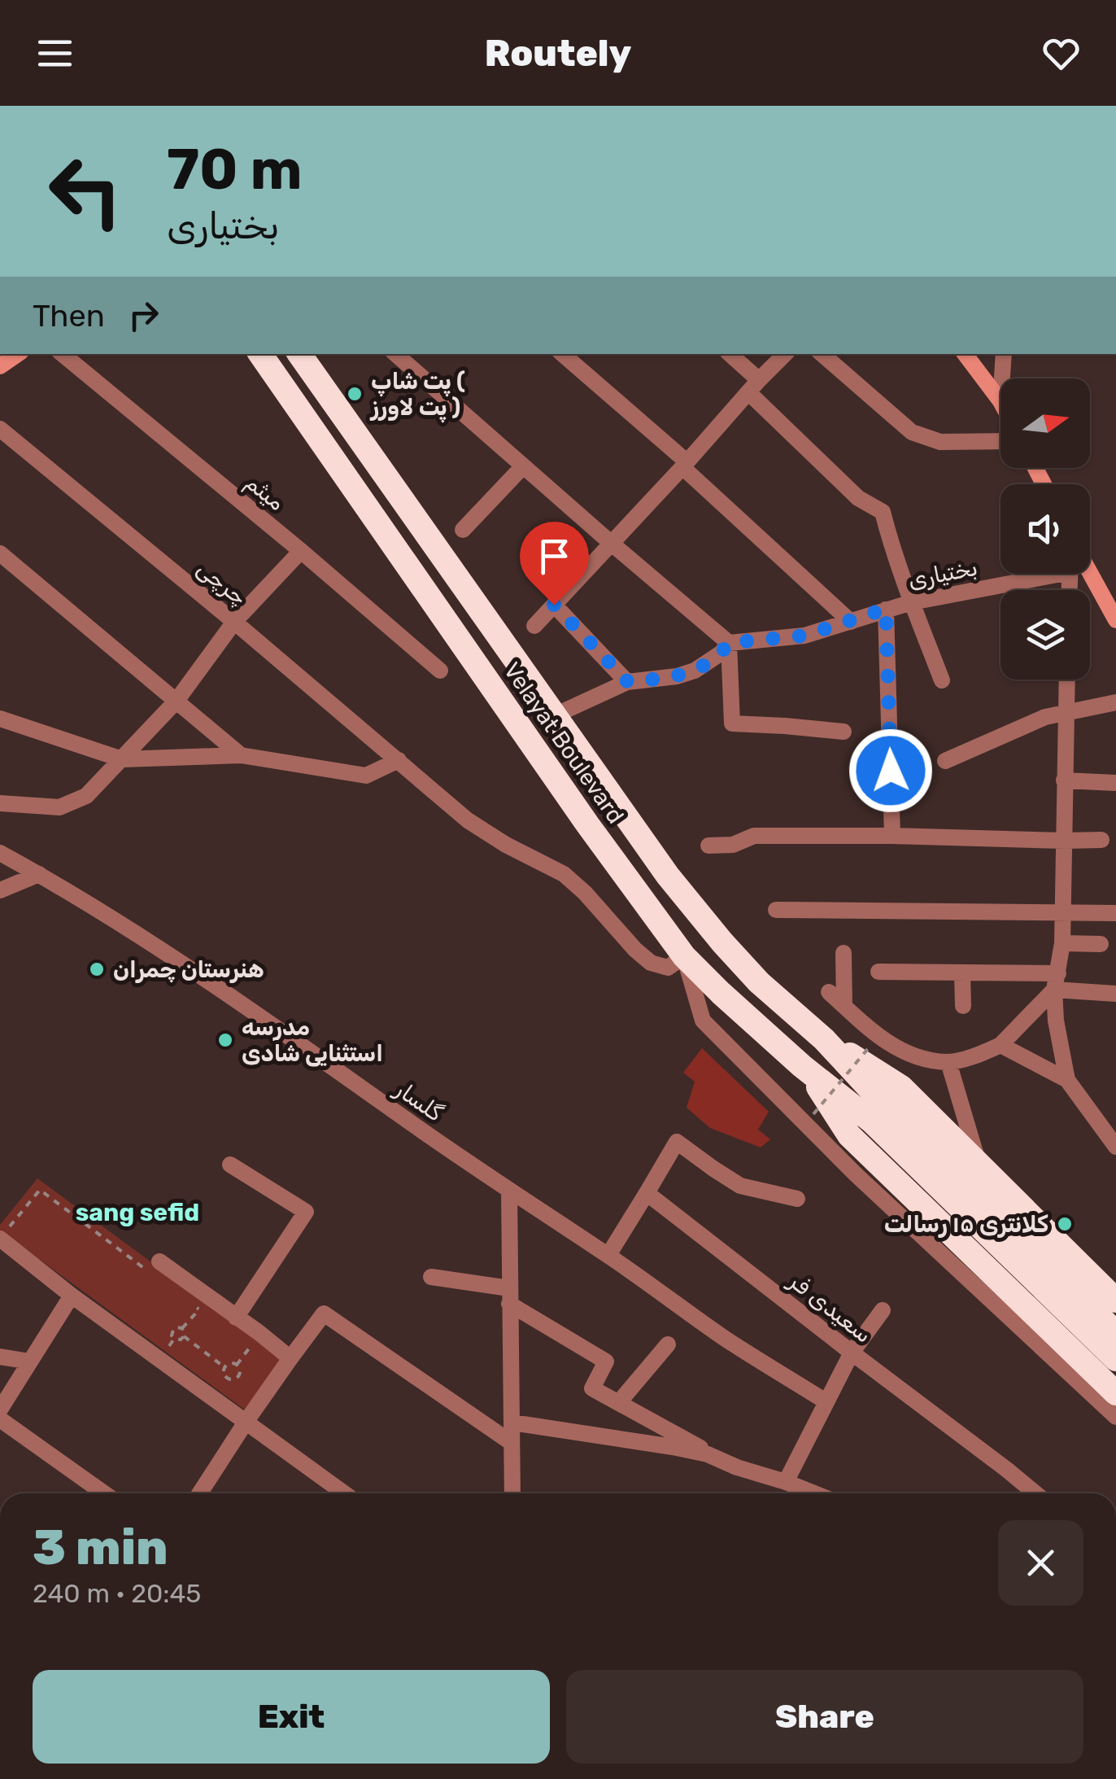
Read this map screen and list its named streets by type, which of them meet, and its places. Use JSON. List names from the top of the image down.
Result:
{
  "streets": {
    "highway": ["Velayat Boulevard"],
    "street": [
      "میثم",
      "بختیاری",
      "چرچی",
      "گلسار",
      "سعیدی فر"
    ]
  },
  "crossings": [
    ["چرچی", "Velayat Boulevard"]
  ],
  "districts": ["sang sefid"],
  "places": [
    "پت شاپ ( پت لاورز )",
    "هنرستان چمران",
    "مدرسه استثنایی شادی",
    "کلانتری ۱۵ رسالت"
  ],
  "north": "right",
  "page": {
    "header": "Routely",
    "turn": ["70 m", "بختیاری"],
    "then": "Then",
    "heading": ["3 min", "240 m · 20:45"],
    "buttons": ["Exit", "Share"]
  }
}
